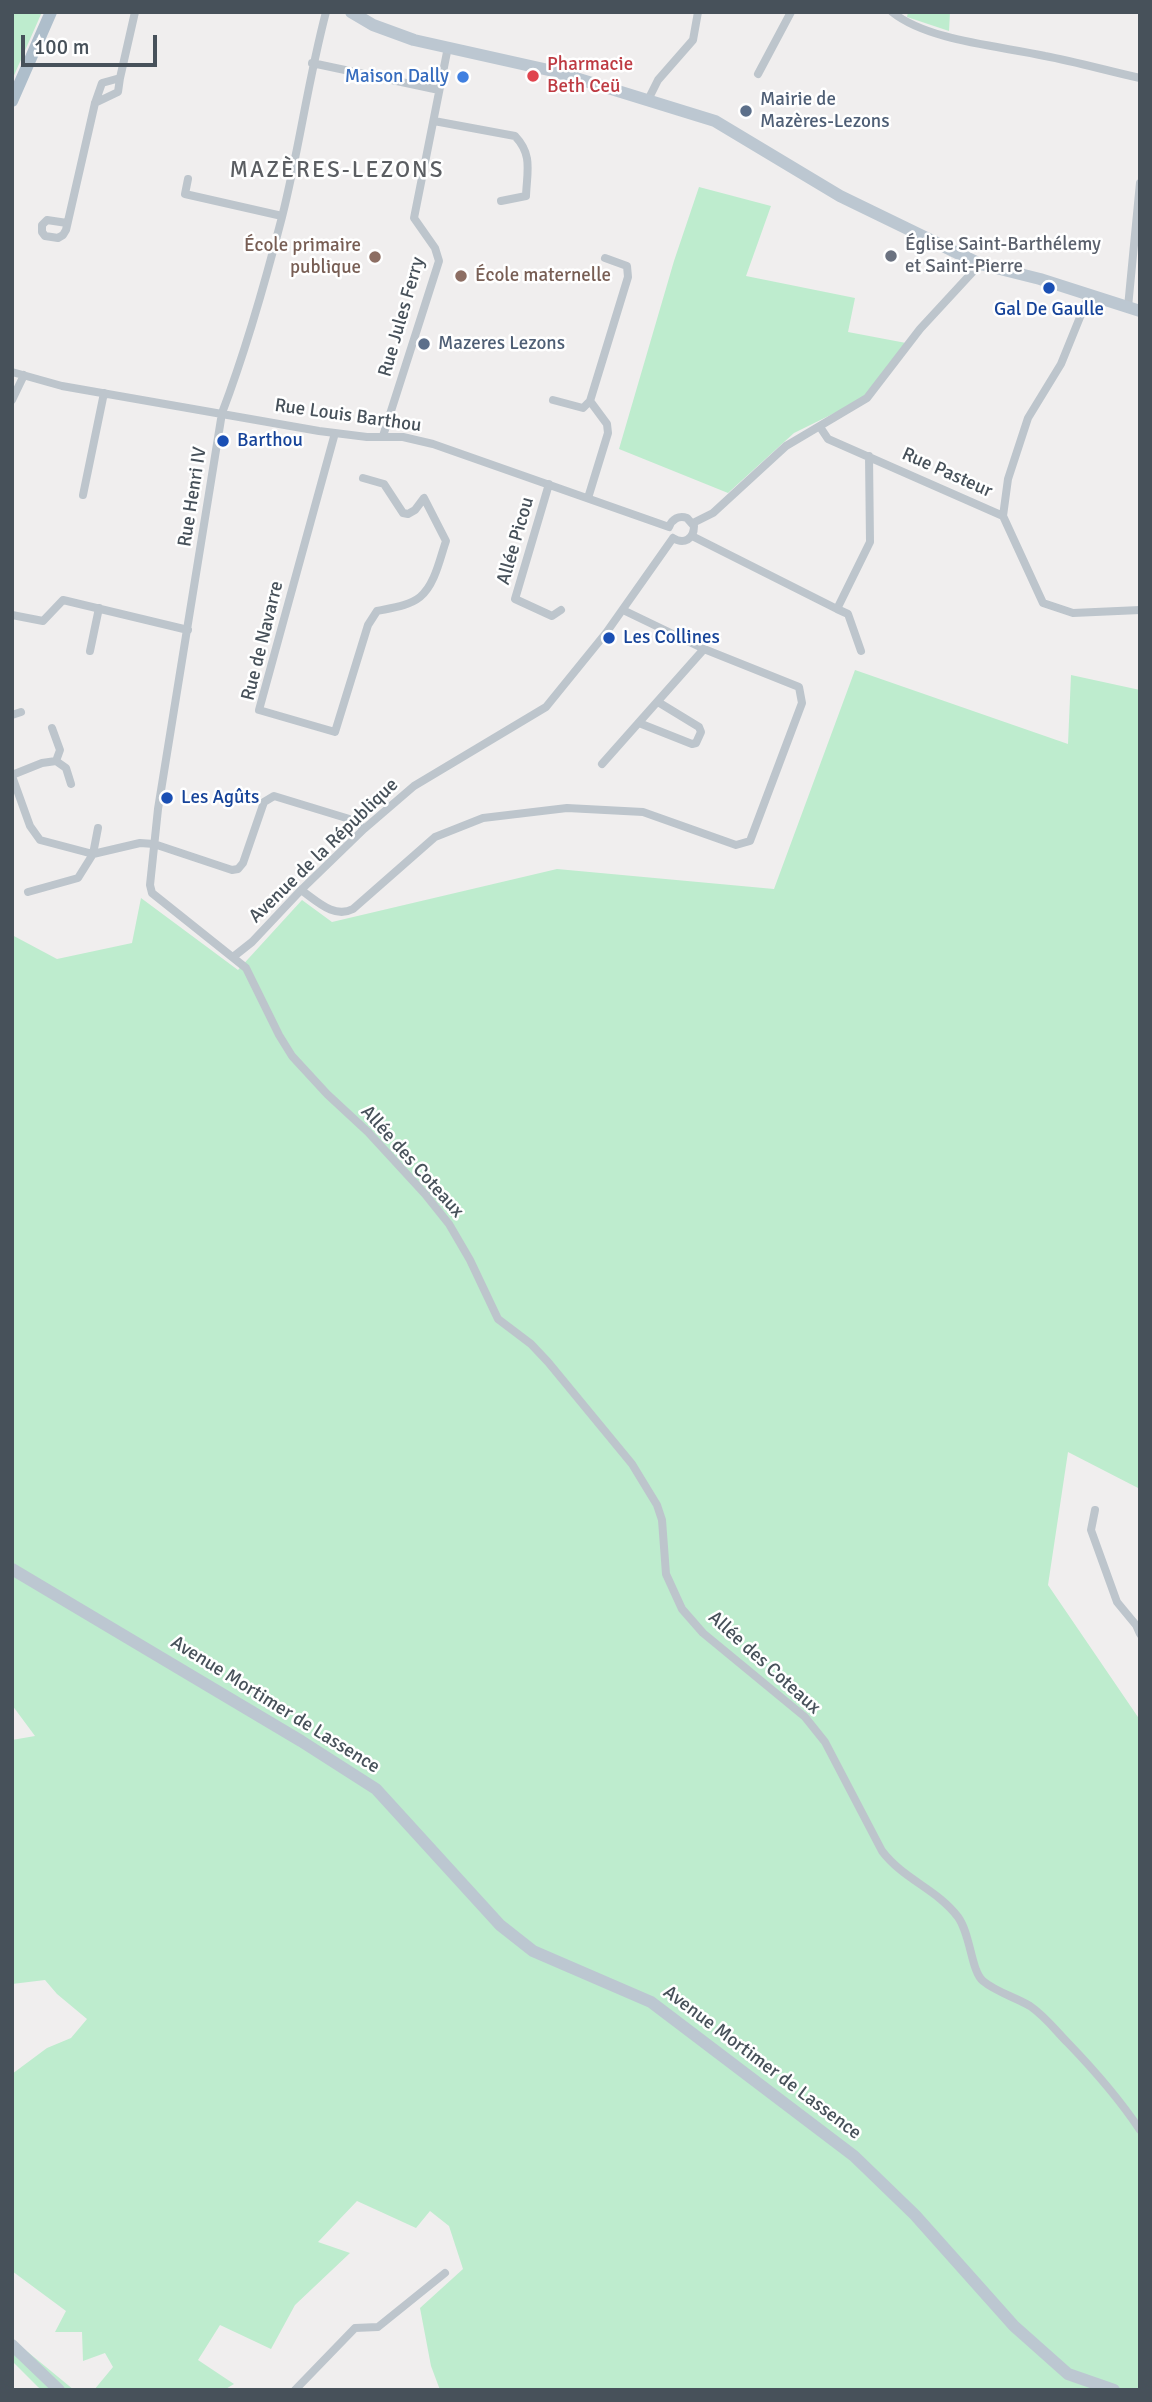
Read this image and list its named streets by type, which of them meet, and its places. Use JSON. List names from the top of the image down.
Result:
{
  "streets": {
    "street": [
      "Rue Jules Ferry",
      "Rue Louis Barthou",
      "Rue Pasteur",
      "Rue Henri IV",
      "Allée Picou",
      "Rue de Navarre",
      "Avenue de la République",
      "Allée des Coteaux",
      "Avenue Mortimer de Lassence"
    ]
  },
  "crossings": [
    ["Rue Jules Ferry", "Rue Louis Barthou"],
    ["Rue Louis Barthou", "Rue Henri IV"],
    ["Rue Louis Barthou", "Allée Picou"],
    ["Rue Louis Barthou", "Rue de Navarre"],
    ["Rue Louis Barthou", "Avenue de la République"],
    ["Rue Henri IV", "Avenue de la République"],
    ["Rue Henri IV", "Allée des Coteaux"],
    ["Avenue de la République", "Allée des Coteaux"]
  ],
  "districts": ["MAZÈRES-LEZONS"],
  "places": [
    "Pharmacie Beth Ceü",
    "Maison Dally",
    "Mairie de Mazères-Lezons",
    "Église Saint-Barthélemy et Saint-Pierre",
    "École primaire publique",
    "École maternelle",
    "Gal De Gaulle",
    "Mazeres Lezons",
    "Barthou",
    "Les Collines",
    "Les Agûts"
  ],
  "scale_bar": "100 m"
}
